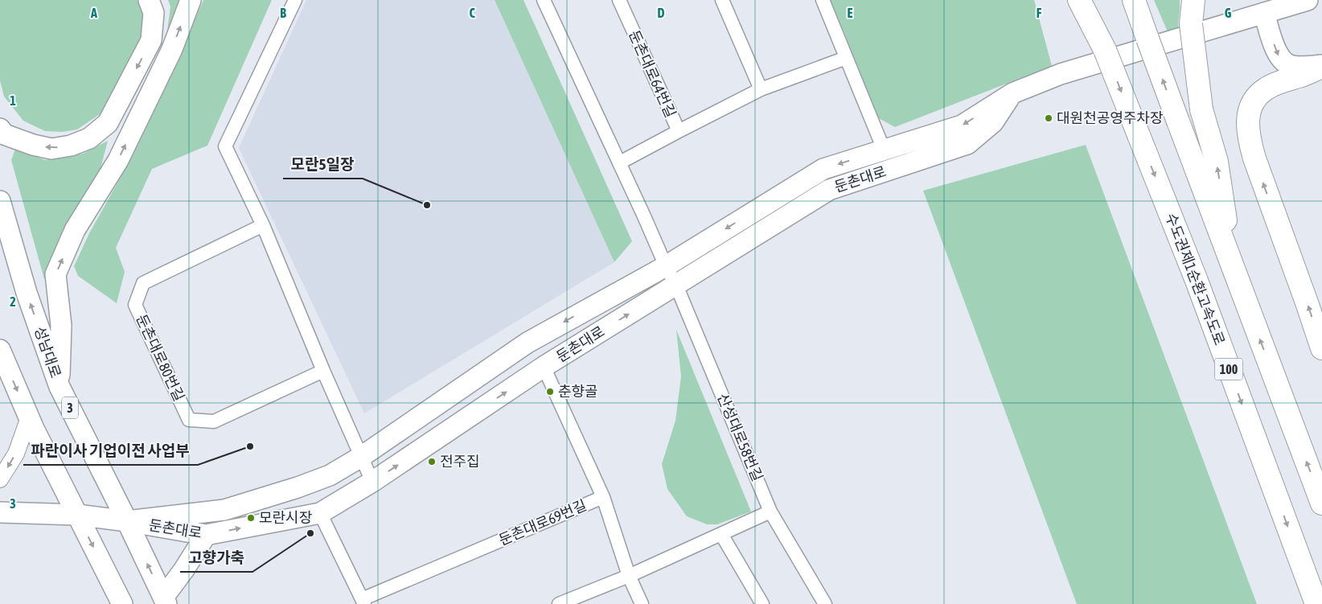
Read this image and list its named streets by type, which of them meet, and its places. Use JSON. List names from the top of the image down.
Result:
{
  "streets": {
    "highway": ["수도권제1순환고속도로", "100"],
    "main road": ["둔촌대로", "성남대로", "3"],
    "street": [
      "둔촌대로64번길",
      "둔촌대로80번길",
      "산성대로58번길",
      "둔촌대로69번길"
    ]
  },
  "crossings": [
    ["둔촌대로", "성남대로"],
    ["둔촌대로", "산성대로58번길"],
    ["둔촌대로", "둔촌대로69번길"]
  ],
  "places": [
    "대원천공영주차장",
    "모란5일장",
    "춘향골",
    "파란이사 기업이전 사업부",
    "전주집",
    "모란시장",
    "고향가축"
  ],
  "grid": {
    "columns": [
      "A",
      "B",
      "C",
      "D",
      "E",
      "F",
      "G"
    ],
    "rows": ["1", "2", "3"]
  }
}
